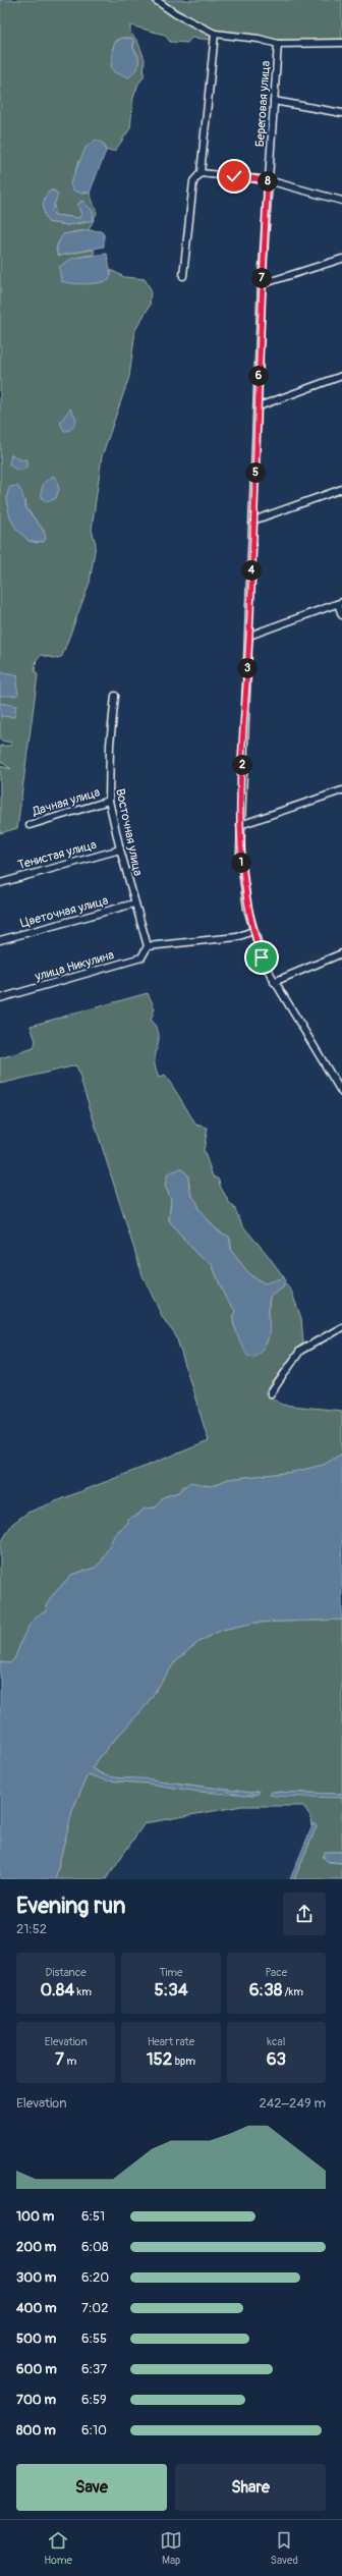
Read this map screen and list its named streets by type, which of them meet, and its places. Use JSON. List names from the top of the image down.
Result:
{
  "streets": {
    "street": [
      "Береговая улица",
      "Дачная улица",
      "Восточная улица",
      "Тенистая улица",
      "Цветочная улица",
      "улица Никулина"
    ]
  },
  "crossings": [
    ["Дачная улица", "Восточная улица"],
    ["Восточная улица", "Тенистая улица"],
    ["Восточная улица", "Цветочная улица"],
    ["Восточная улица", "улица Никулина"]
  ],
  "page": {
    "pins": [
      "8",
      "7",
      "6",
      "5",
      "4",
      "3",
      "2",
      "1"
    ],
    "heading": ["Evening run", "21:52"],
    "stats": [
      ["Distance", "0.84 km"],
      ["Time", "5:34"],
      ["Pace", "6:38 /km"],
      ["Elevation", "7 m"],
      ["Heart rate", "152 bpm"],
      ["kcal", "63"]
    ],
    "chart": ["Elevation", "242–249 m"],
    "list": [
      {
        "name": "100 m",
        "note": "6:51"
      },
      {
        "name": "200 m",
        "note": "6:08"
      },
      {
        "name": "300 m",
        "note": "6:20"
      },
      {
        "name": "400 m",
        "note": "7:02"
      },
      {
        "name": "500 m",
        "note": "6:55"
      },
      {
        "name": "600 m",
        "note": "6:37"
      },
      {
        "name": "700 m",
        "note": "6:59"
      },
      {
        "name": "800 m",
        "note": "6:10"
      }
    ],
    "buttons": ["Save", "Share"],
    "tabs": ["Home", "Map", "Saved"]
  }
}
